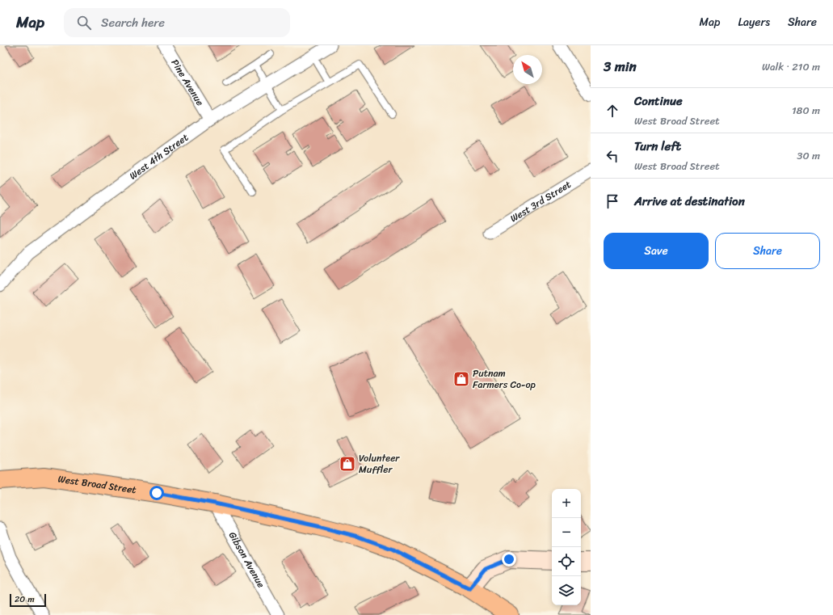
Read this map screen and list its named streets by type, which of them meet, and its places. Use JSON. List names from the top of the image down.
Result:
{
  "streets": {
    "main road": ["West Broad Street"],
    "street": [
      "Pine Avenue",
      "West 4th Street",
      "West 3rd Street",
      "Gibson Avenue"
    ]
  },
  "crossings": [
    ["Pine Avenue", "West 4th Street"],
    ["West Broad Street", "Gibson Avenue"]
  ],
  "places": {
    "shop": ["Putnam Farmers Co-op", "Volunteer Muffler"]
  },
  "scale_bar": "20 m",
  "north": "top left",
  "page": {
    "header": "Map",
    "search": "Search here",
    "nav": ["Map", "Layers", "Share"],
    "heading": ["3 min", "Walk · 210 m"],
    "list": [
      ["Continue", "West Broad Street", "180 m"],
      ["Turn left", "West Broad Street", "30 m"],
      "Arrive at destination"
    ],
    "buttons": ["Save", "Share"],
    "map_buttons": ["+", "−"],
    "scale": "20 m"
  }
}
